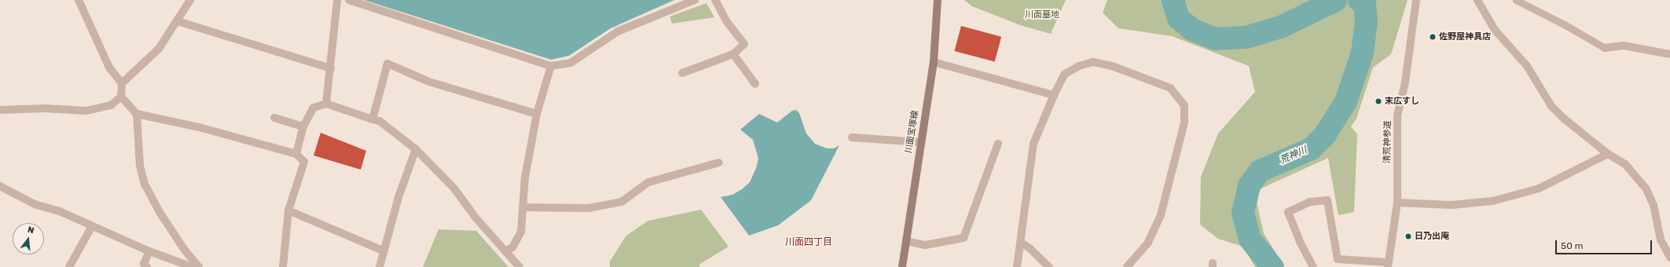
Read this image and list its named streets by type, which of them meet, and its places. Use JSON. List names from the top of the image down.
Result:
{
  "streets": {
    "street": ["川面宝塚線", "清荒神参道"]
  },
  "districts": ["川面四丁目"],
  "water": ["荒神川"],
  "parks": ["川面墓地"],
  "places": ["佐野屋神具店", "末広すし", "日乃出庵"],
  "scale_bar": "50 m",
  "north": "top"
}
